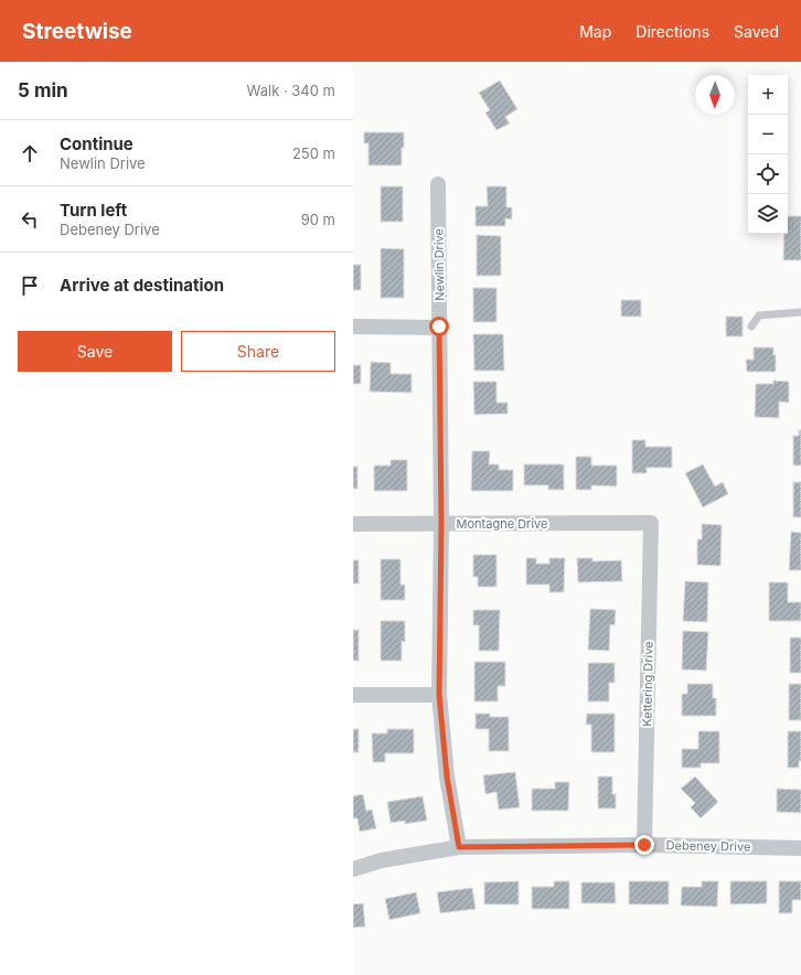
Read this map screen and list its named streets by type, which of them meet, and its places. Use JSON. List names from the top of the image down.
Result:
{
  "streets": {
    "street": [
      "Newlin Drive",
      "Montagne Drive",
      "Kettering Drive",
      "Debeney Drive"
    ]
  },
  "crossings": [
    ["Newlin Drive", "Montagne Drive"],
    ["Newlin Drive", "Debeney Drive"],
    ["Montagne Drive", "Kettering Drive"],
    ["Kettering Drive", "Debeney Drive"]
  ],
  "north": "bottom",
  "page": {
    "header": "Streetwise",
    "nav": ["Map", "Directions", "Saved"],
    "heading": ["5 min", "Walk · 340 m"],
    "map_buttons": ["+", "−"],
    "list": [
      ["Continue", "Newlin Drive", "250 m"],
      ["Turn left", "Debeney Drive", "90 m"],
      "Arrive at destination"
    ],
    "buttons": ["Save", "Share"]
  }
}
